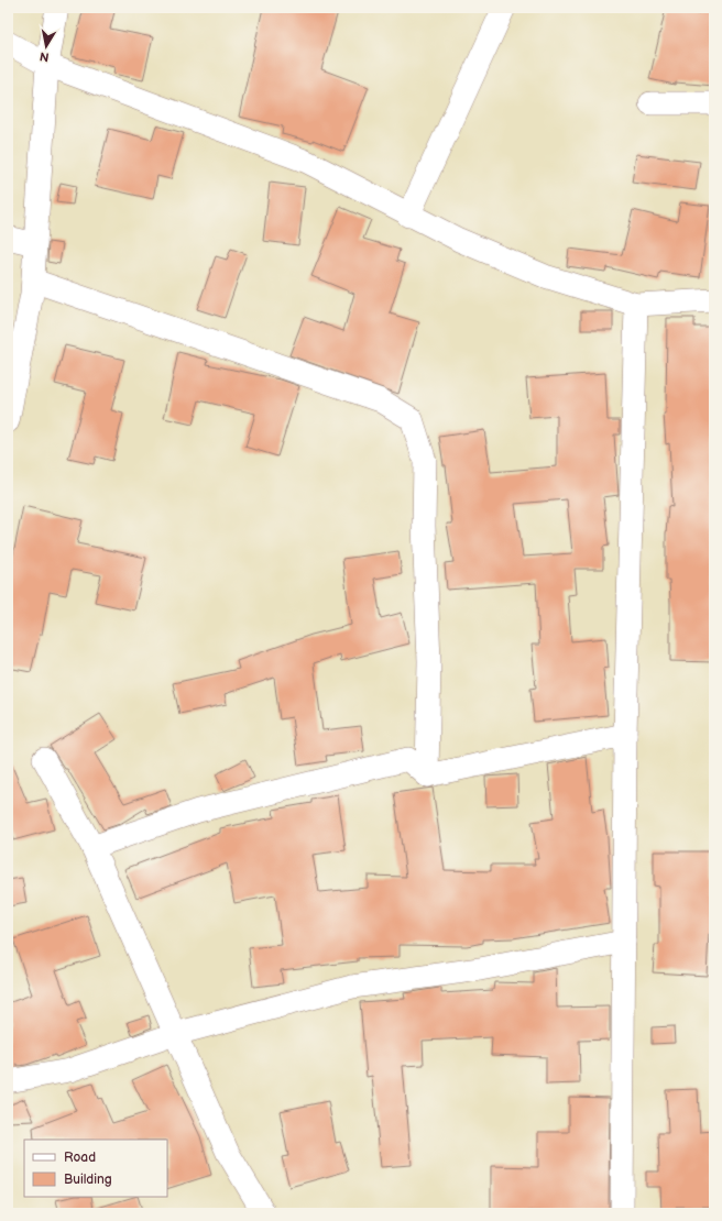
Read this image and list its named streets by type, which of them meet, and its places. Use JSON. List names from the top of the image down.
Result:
{
  "legend": ["Road", "Building"],
  "north": "bottom"
}
